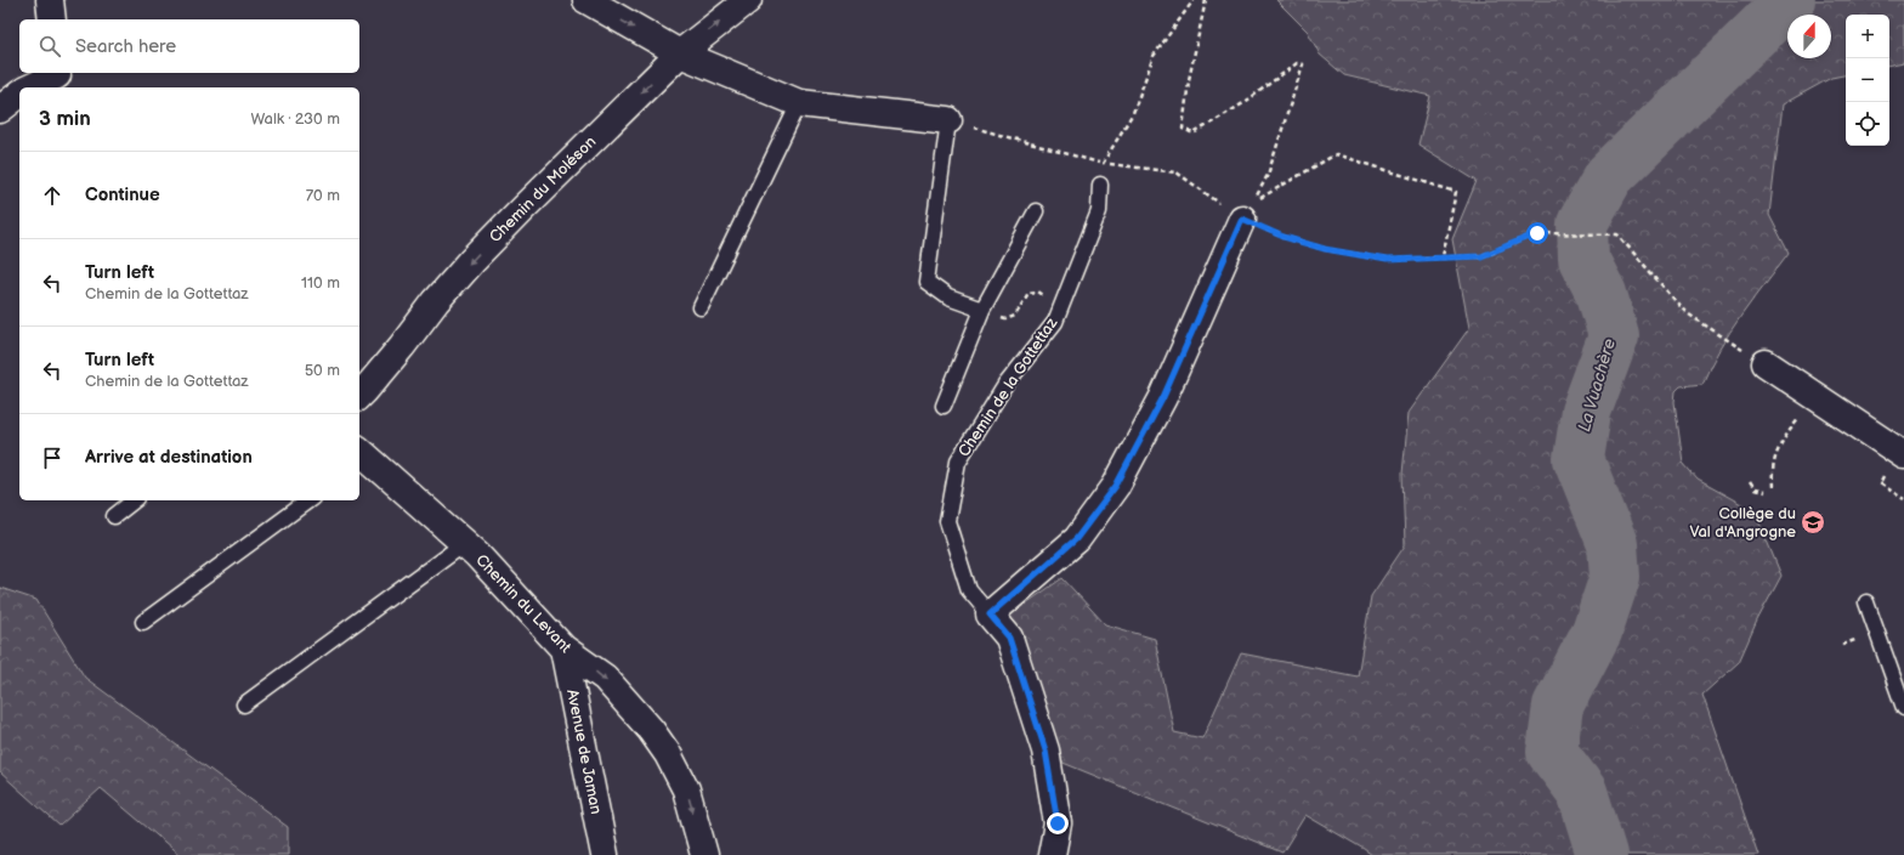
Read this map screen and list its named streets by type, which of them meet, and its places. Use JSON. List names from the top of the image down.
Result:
{
  "streets": {
    "street": [
      "Chemin du Moléson",
      "Chemin de la Gottettaz",
      "Chemin du Levant",
      "Avenue de Jaman"
    ]
  },
  "crossings": [
    ["Chemin du Levant", "Avenue de Jaman"]
  ],
  "water": ["La Vuachère"],
  "places": {
    "school or university": ["Collège du Val d'Angrogne"]
  },
  "north": "top",
  "page": {
    "map_buttons": ["+", "−"],
    "search": "Search here",
    "heading": ["3 min", "Walk · 230 m"],
    "list": [
      ["Continue", "70 m"],
      ["Turn left", "Chemin de la Gottettaz", "110 m"],
      ["Turn left", "Chemin de la Gottettaz", "50 m"],
      "Arrive at destination"
    ]
  }
}
